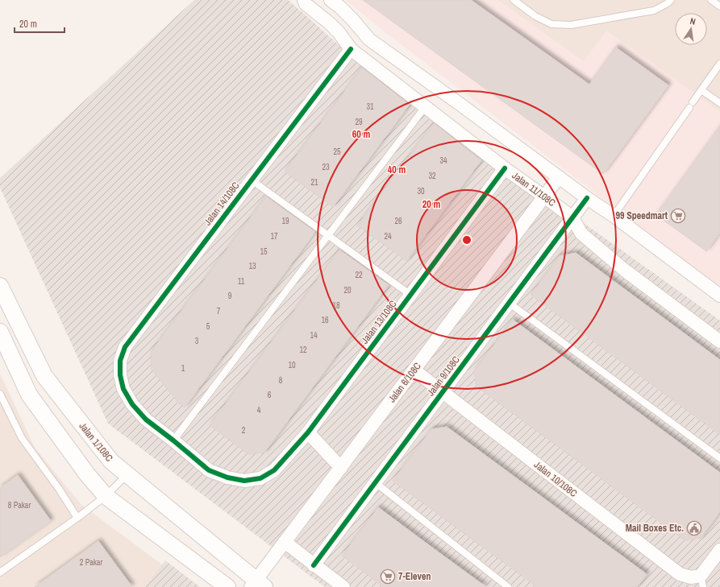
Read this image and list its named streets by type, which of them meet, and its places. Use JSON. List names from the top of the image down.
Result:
{
  "streets": {
    "street": [
      "Jalan 11/108C",
      "Jalan 14/108C",
      "Jalan 13/108C",
      "Jalan 9/108C",
      "Jalan 6/108C",
      "Jalan 1/108C",
      "Jalan 10/108C"
    ]
  },
  "crossings": [
    ["Jalan 11/108C", "Jalan 14/108C"],
    ["Jalan 11/108C", "Jalan 13/108C"],
    ["Jalan 11/108C", "Jalan 9/108C"],
    ["Jalan 11/108C", "Jalan 6/108C"],
    ["Jalan 14/108C", "Jalan 13/108C"],
    ["Jalan 9/108C", "Jalan 10/108C"],
    ["Jalan 6/108C", "Jalan 1/108C"],
    ["Jalan 6/108C", "Jalan 10/108C"]
  ],
  "places": {
    "supermarket": ["99 Speedmart", "7-Eleven"],
    "public building": ["Mail Boxes Etc."]
  },
  "house_numbers": [
    "31",
    "29",
    "25",
    "34",
    "23",
    "32",
    "21",
    "30",
    "19",
    "26",
    "17",
    "24",
    "15",
    "13",
    "22",
    "11",
    "20",
    "9",
    "18",
    "7",
    "16",
    "5",
    "14",
    "3",
    "12",
    "10",
    "1",
    "8",
    "6",
    "4",
    "2",
    "8 Pakar",
    "2 Pakar"
  ],
  "scale_bar": "20 m",
  "north": "top",
  "rings": ["60 m", "40 m", "20 m"]
}
